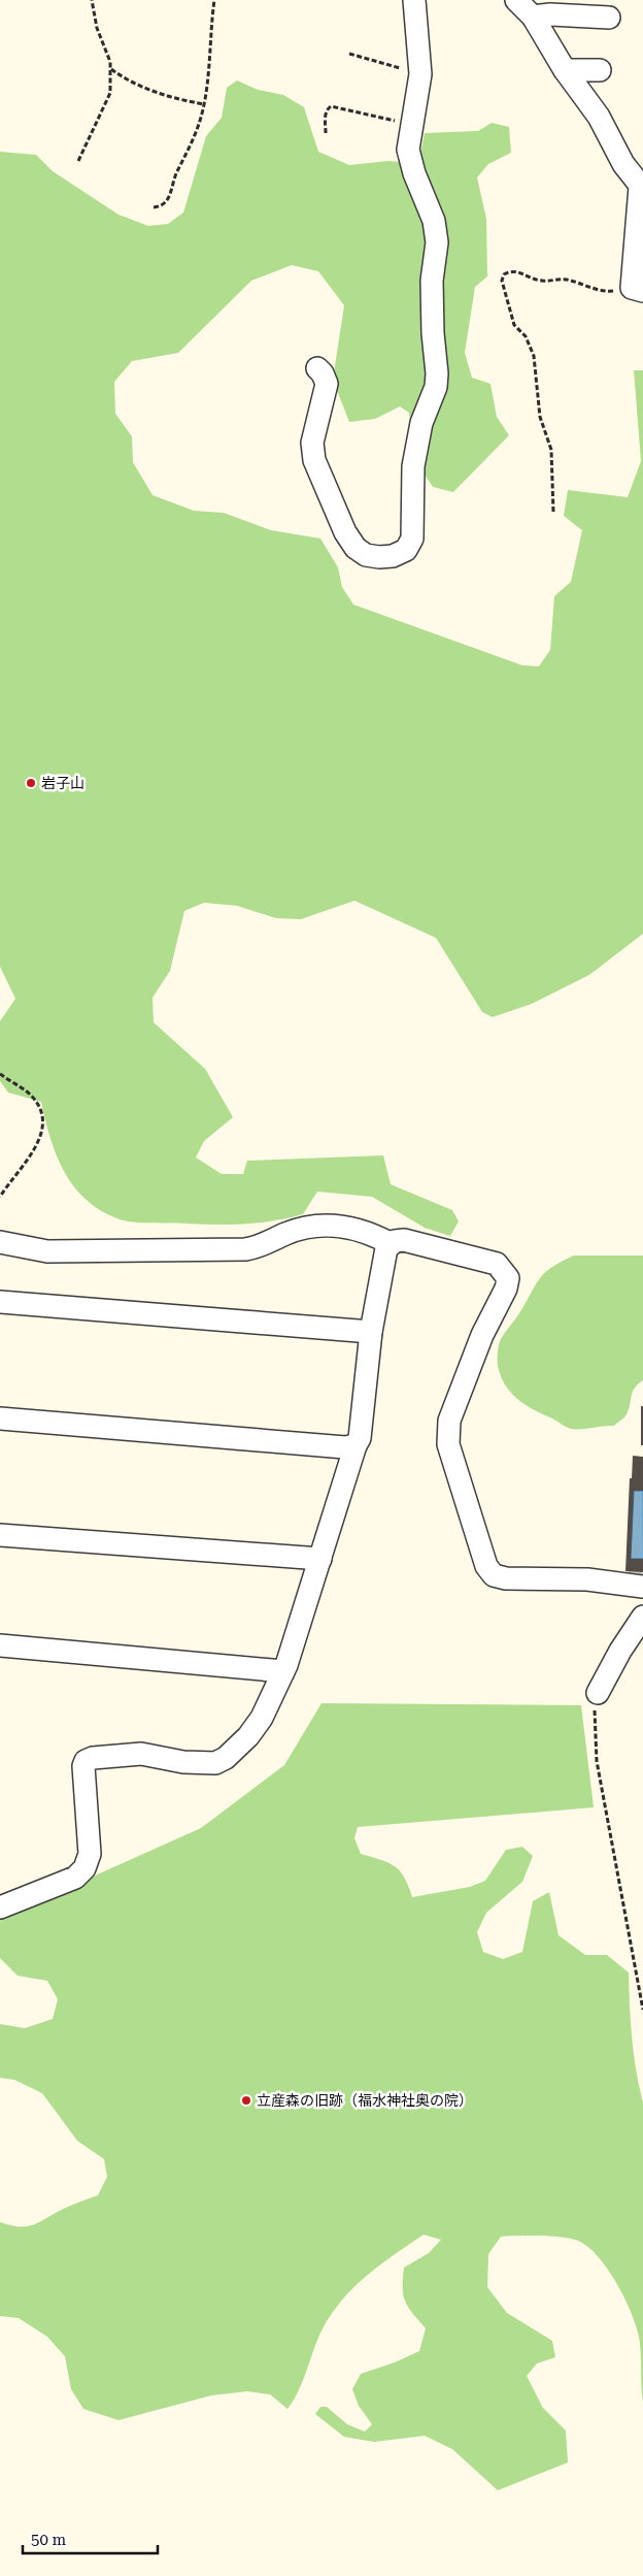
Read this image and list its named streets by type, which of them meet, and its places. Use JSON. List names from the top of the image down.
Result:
{
  "places": ["岩子山", "立産森の旧跡（福水神社奥の院）"],
  "scale_bar": "50 m"
}
